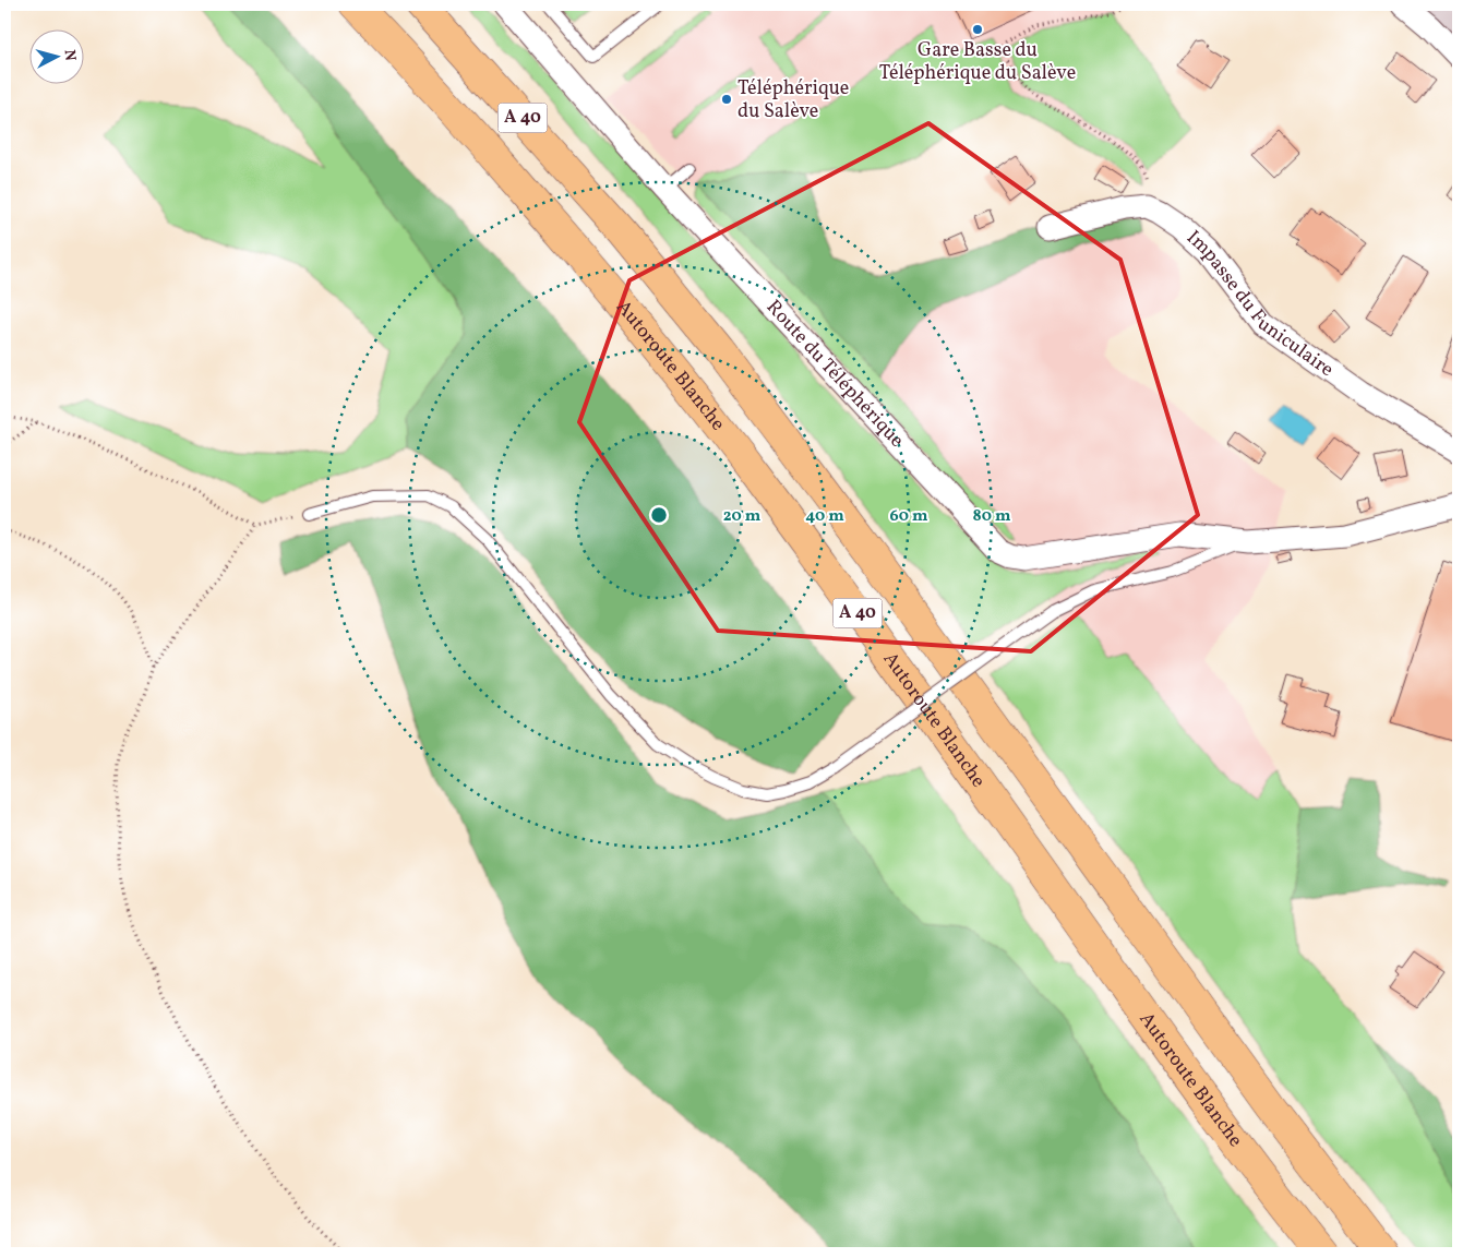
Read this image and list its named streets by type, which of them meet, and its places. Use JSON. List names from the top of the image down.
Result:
{
  "streets": {
    "highway": ["A 40", "Autoroute Blanche"],
    "street": ["Impasse du Funiculaire", "Route du Téléphérique"]
  },
  "places": ["Gare Basse du Téléphérique du Salève", "Téléphérique du Salève"],
  "north": "right",
  "rings": [
    "20 m",
    "40 m",
    "60 m",
    "80 m"
  ]
}
